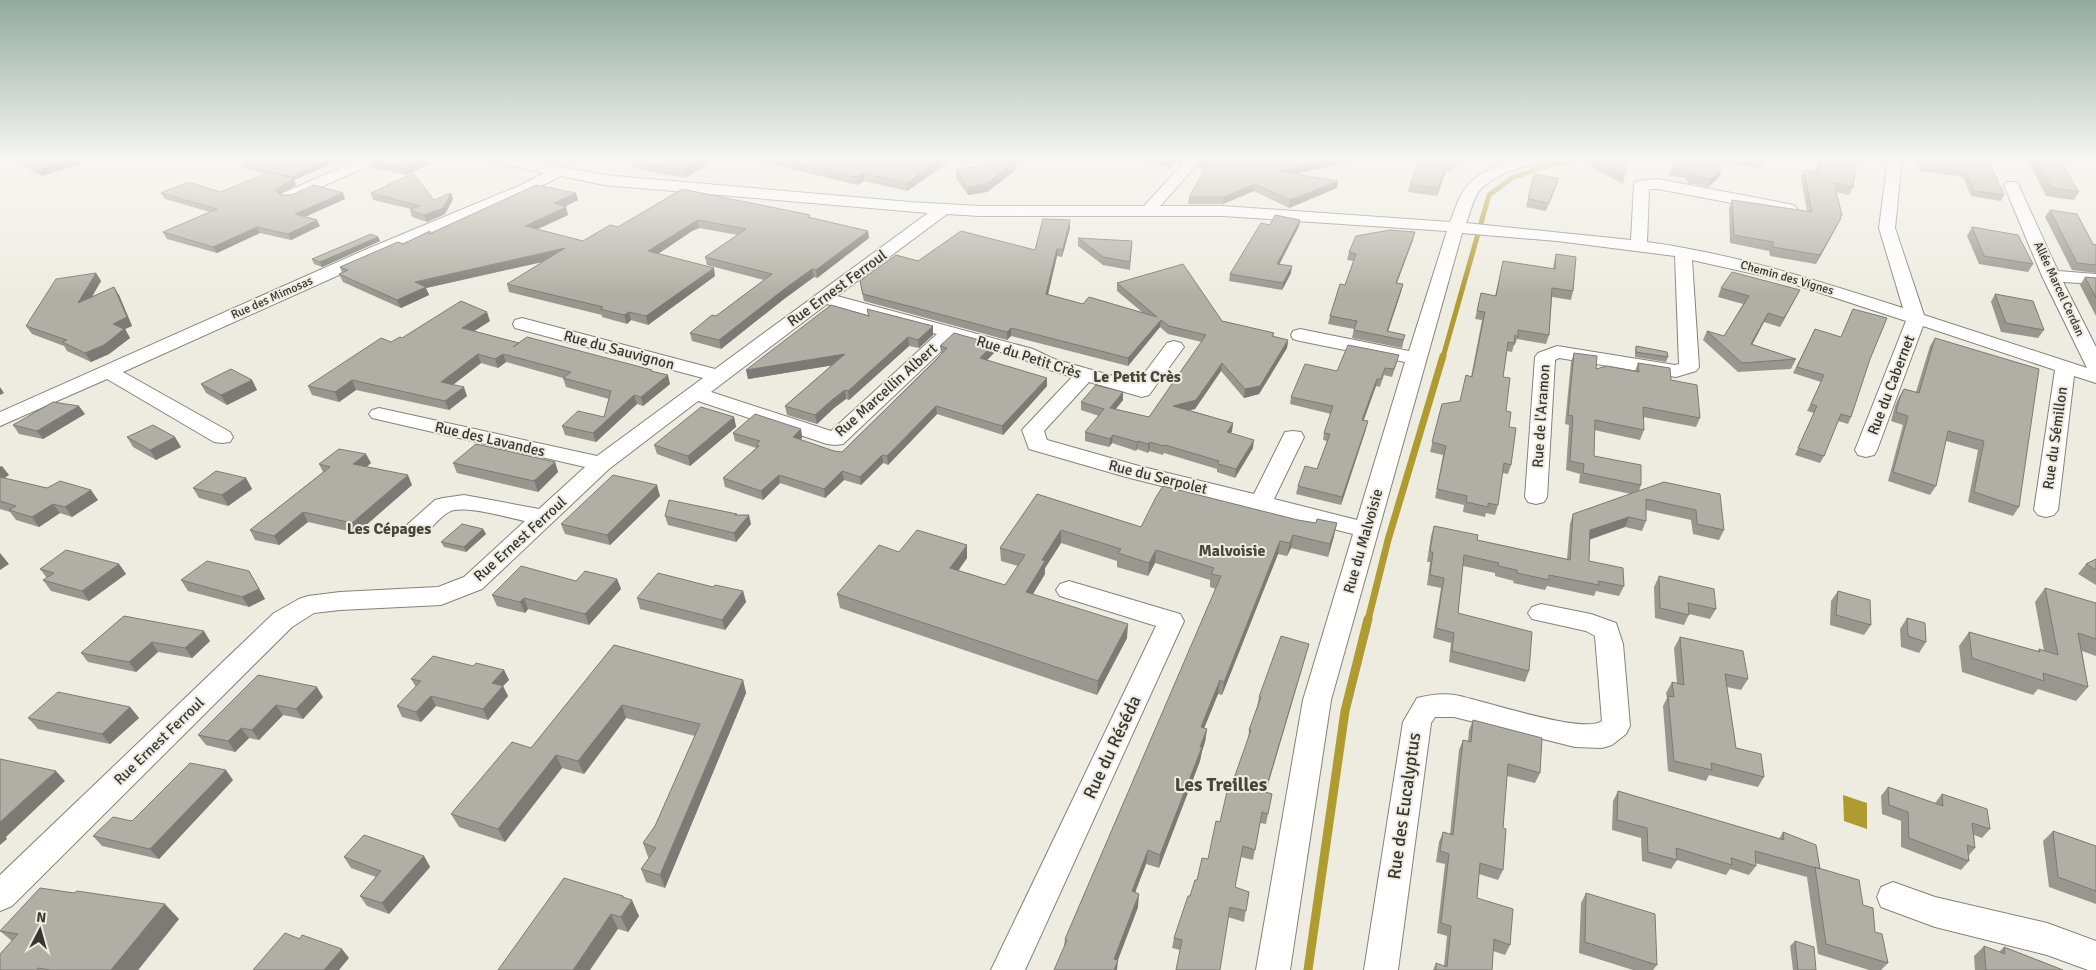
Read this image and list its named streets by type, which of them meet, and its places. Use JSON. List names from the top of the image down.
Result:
{
  "streets": {
    "street": [
      "Chemin des Vignes",
      "Rue Ernest Ferroul",
      "Allée Marcel Cerdan",
      "Rue des Mimosas",
      "Rue du Sauvignon",
      "Rue du Petit Crès",
      "Rue du Cabernet",
      "Rue Marcellin Albert",
      "Rue de l'Aramon",
      "Rue du Sémillon",
      "Rue des Lavandes",
      "Rue du Serpolet",
      "Rue du Malvoisie",
      "Rue du Réséda",
      "Rue des Eucalyptus"
    ]
  },
  "crossings": [
    ["Chemin des Vignes", "Rue Ernest Ferroul"],
    ["Chemin des Vignes", "Rue du Cabernet"],
    ["Chemin des Vignes", "Rue de l'Aramon"],
    ["Chemin des Vignes", "Rue du Sémillon"],
    ["Chemin des Vignes", "Rue du Malvoisie"],
    ["Rue Ernest Ferroul", "Rue du Sauvignon"],
    ["Rue Ernest Ferroul", "Rue Marcellin Albert"],
    ["Rue Ernest Ferroul", "Rue des Lavandes"],
    ["Rue du Petit Crès", "Rue Marcellin Albert"],
    ["Rue du Petit Crès", "Rue du Serpolet"],
    ["Rue du Serpolet", "Rue du Malvoisie"]
  ],
  "districts": [
    "Le Petit Crès",
    "Les Cépages",
    "Malvoisie",
    "Les Treilles"
  ],
  "north": "top"
}
